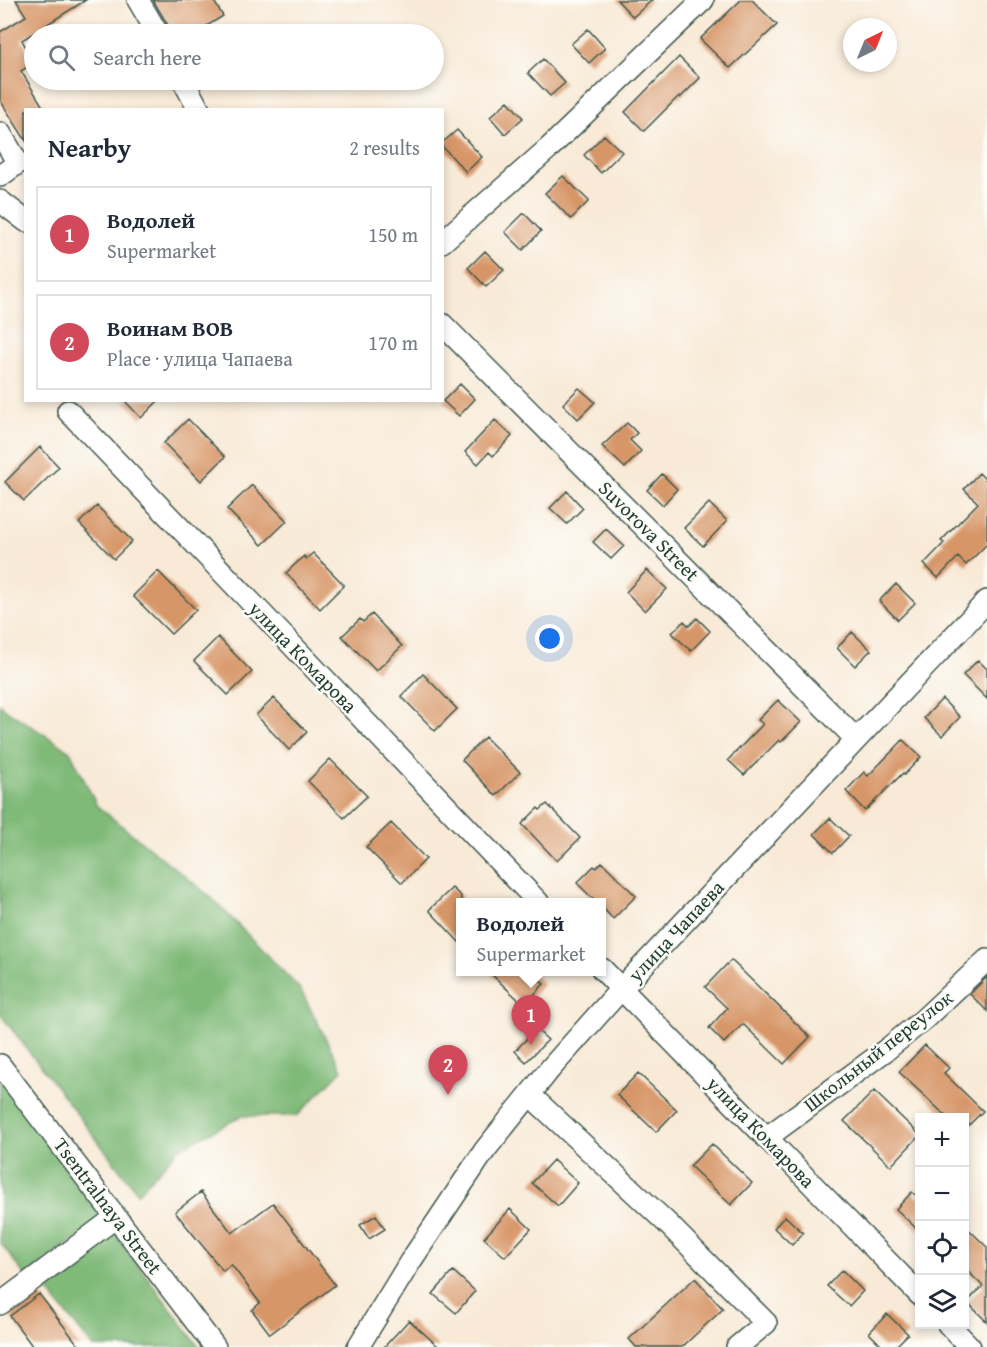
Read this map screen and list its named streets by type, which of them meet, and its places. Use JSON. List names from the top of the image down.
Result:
{
  "streets": {
    "street": [
      "Suvorova Street",
      "улица Комарова",
      "улица Чапаева",
      "Школьный переулок",
      "Tsentralnaya Street"
    ]
  },
  "crossings": [
    ["Suvorova Street", "улица Чапаева"],
    ["улица Комарова", "улица Чапаева"],
    ["улица Комарова", "Школьный переулок"]
  ],
  "north": "top right",
  "page": {
    "search": "Search here",
    "heading": ["Nearby", "2 results"],
    "list": [
      {
        "mark": "1",
        "name": "Водолей",
        "note": "Supermarket",
        "value": "150 m"
      },
      {
        "mark": "2",
        "name": "Воинам ВОВ",
        "note": "Place · улица Чапаева",
        "value": "170 m"
      }
    ],
    "popup": ["Водолей", "Supermarket"],
    "pins": ["1", "2"],
    "map_buttons": ["+", "−"]
  }
}
